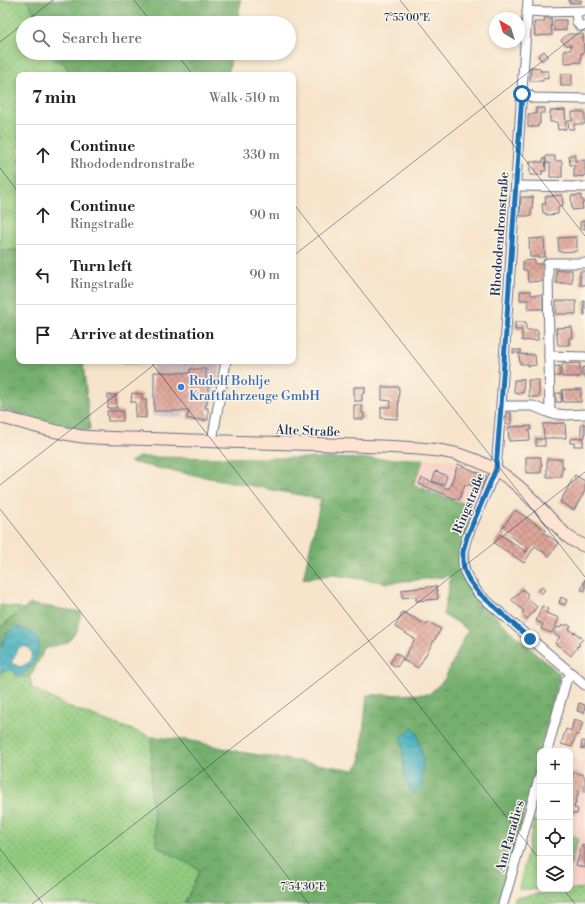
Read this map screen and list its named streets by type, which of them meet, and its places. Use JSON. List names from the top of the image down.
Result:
{
  "streets": {
    "street": [
      "Rhododendronstraße",
      "Alte Straße",
      "Ringstraße",
      "Am Paradies"
    ]
  },
  "crossings": [
    ["Rhododendronstraße", "Alte Straße"],
    ["Rhododendronstraße", "Ringstraße"],
    ["Alte Straße", "Ringstraße"]
  ],
  "places": ["Rudolf Bohlje Kraftfahrzeuge GmbH"],
  "north": "top left",
  "page": {
    "search": "Search here",
    "heading": ["7 min", "Walk · 510 m"],
    "list": [
      ["Continue", "Rhododendronstraße", "330 m"],
      ["Continue", "Ringstraße", "90 m"],
      ["Turn left", "Ringstraße", "90 m"],
      "Arrive at destination"
    ],
    "map_buttons": ["+", "−"]
  },
  "coordinates": ["7°55'00\"E", "7°54'30\"E"]
}
